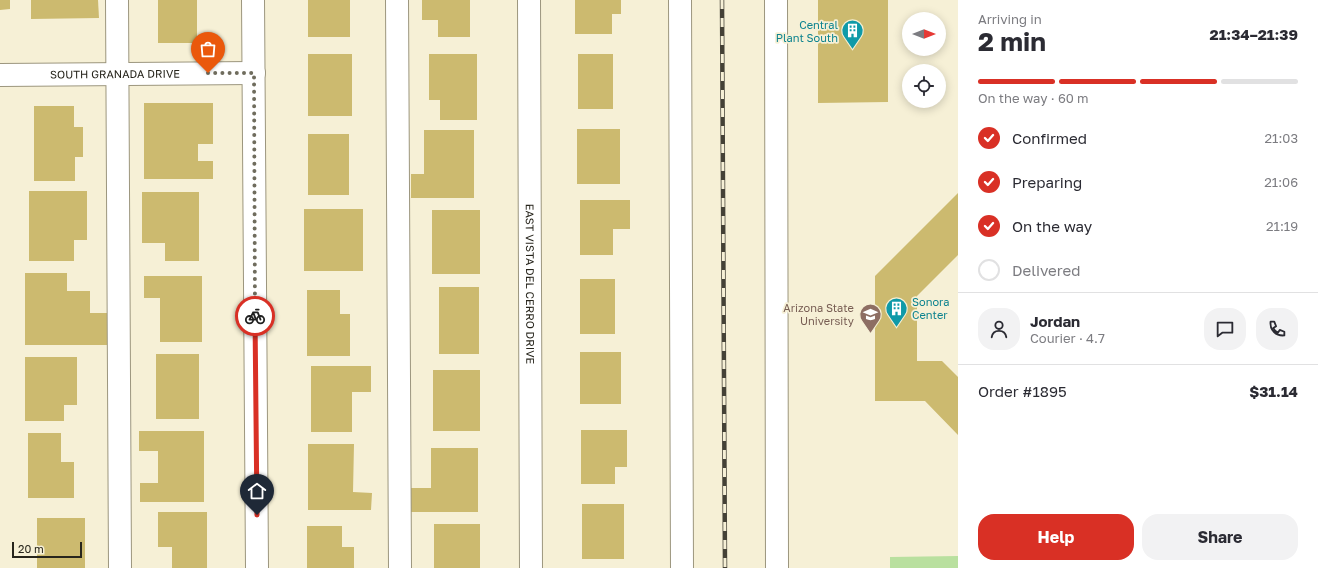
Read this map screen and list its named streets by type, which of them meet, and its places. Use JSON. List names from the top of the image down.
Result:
{
  "streets": {
    "street": ["SOUTH GRANADA DRIVE", "EAST VISTA DEL CERRO DRIVE"]
  },
  "places": {
    "building": ["Central Plant South", "Sonora Center"],
    "school or university": ["Arizona State University"]
  },
  "scale_bar": "20 m",
  "north": "right",
  "page": {
    "heading": ["2 min", "Arriving in", "21:34–21:39"],
    "panel": [
      "Jordan",
      "Courier · 4.7",
      "Order #1895",
      "$31.14"
    ],
    "bar": "On the way · 60 m",
    "list": [
      ["Confirmed", "21:03"],
      ["Preparing", "21:06"],
      ["On the way", "21:19"],
      "Delivered"
    ],
    "buttons": ["Help", "Share"],
    "scale": "20 m"
  }
}
